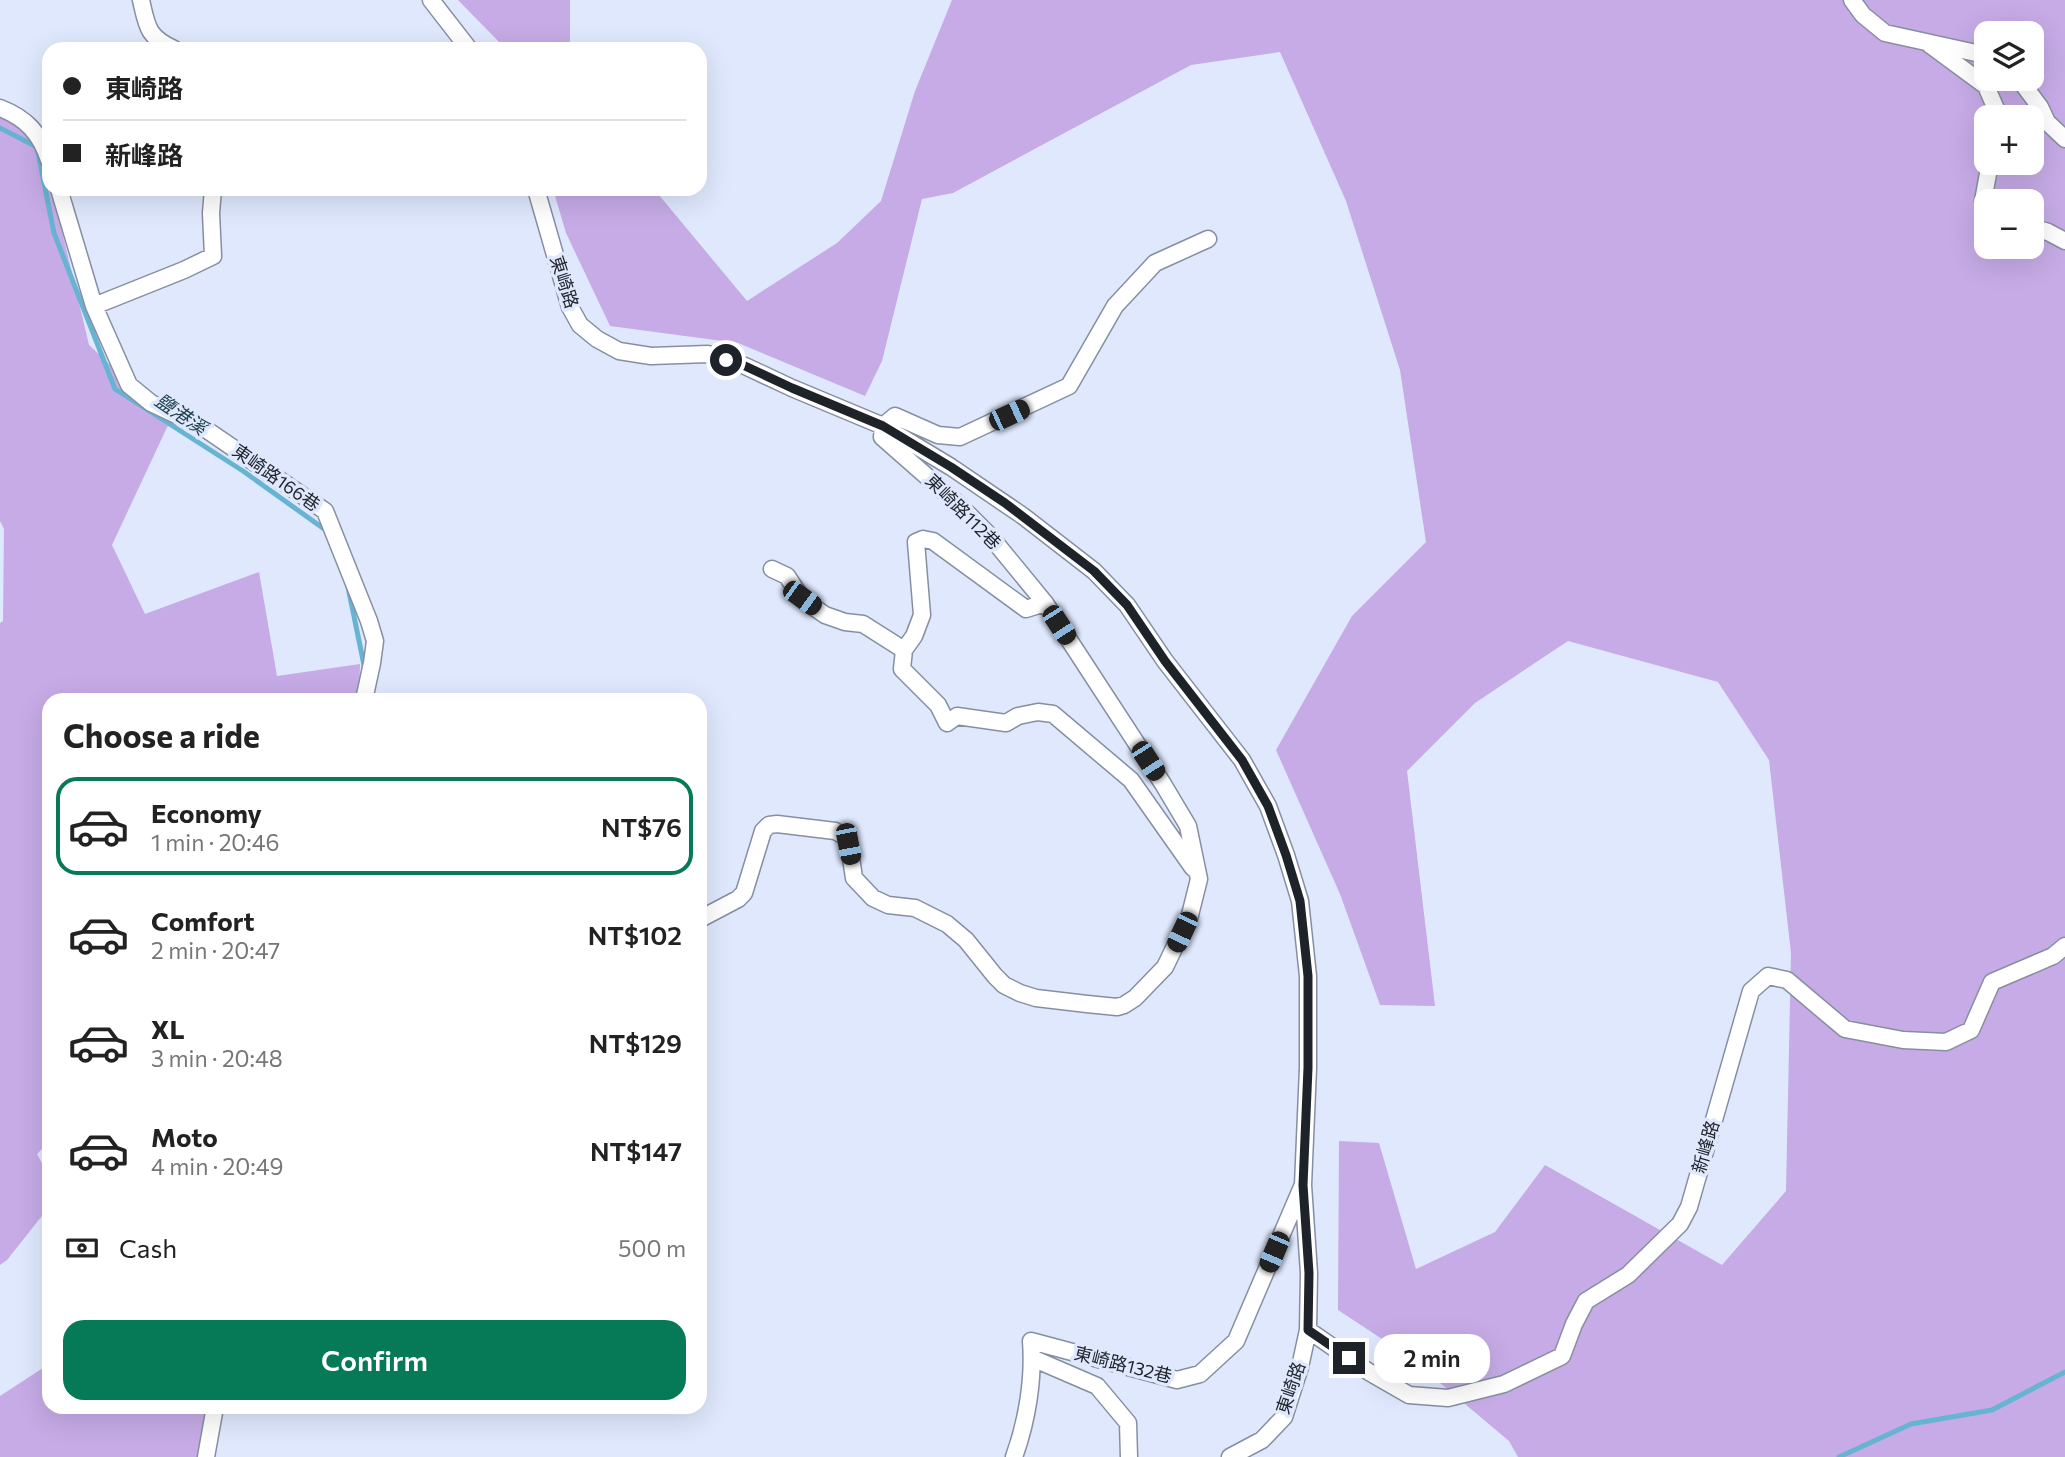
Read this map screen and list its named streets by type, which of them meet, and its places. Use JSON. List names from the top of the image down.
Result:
{
  "streets": {
    "street": [
      "東崎路",
      "東崎路166巷",
      "東崎路112巷",
      "新峰路",
      "東崎路132巷"
    ]
  },
  "crossings": [
    ["東崎路", "東崎路112巷"],
    ["東崎路", "新峰路"],
    ["東崎路", "東崎路132巷"]
  ],
  "water": ["鹽港溪"],
  "page": {
    "map_buttons": ["+", "−"],
    "banner": ["東崎路", "新峰路"],
    "heading": "Choose a ride",
    "list": [
      {
        "name": "Economy",
        "note": "1 min · 20:46",
        "value": "NT$76"
      },
      {
        "name": "Comfort",
        "note": "2 min · 20:47",
        "value": "NT$102"
      },
      {
        "name": "XL",
        "note": "3 min · 20:48",
        "value": "NT$129"
      },
      {
        "name": "Moto",
        "note": "4 min · 20:49",
        "value": "NT$147"
      }
    ],
    "pay": ["Cash", "500 m"],
    "buttons": "Confirm",
    "bubble": "2 min"
  }
}
